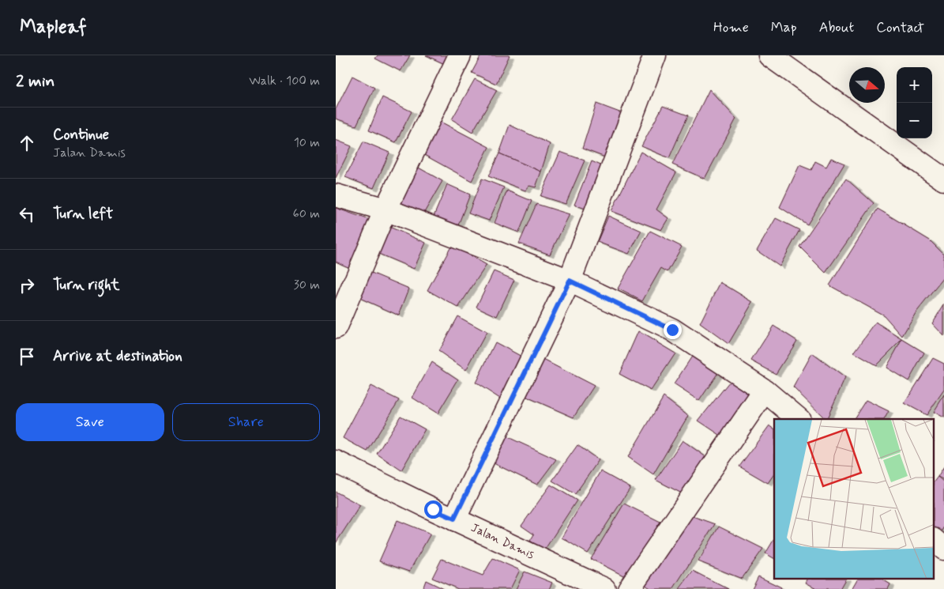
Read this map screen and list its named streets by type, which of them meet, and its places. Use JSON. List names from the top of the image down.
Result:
{
  "streets": {
    "street": ["Jalan Damis"]
  },
  "north": "right",
  "page": {
    "header": "Mapleaf",
    "nav": [
      "Home",
      "Map",
      "About",
      "Contact"
    ],
    "heading": ["2 min", "Walk · 100 m"],
    "map_buttons": ["+", "−"],
    "list": [
      ["Continue", "Jalan Damis", "10 m"],
      ["Turn left", "60 m"],
      ["Turn right", "30 m"],
      "Arrive at destination"
    ],
    "buttons": ["Save", "Share"]
  }
}
